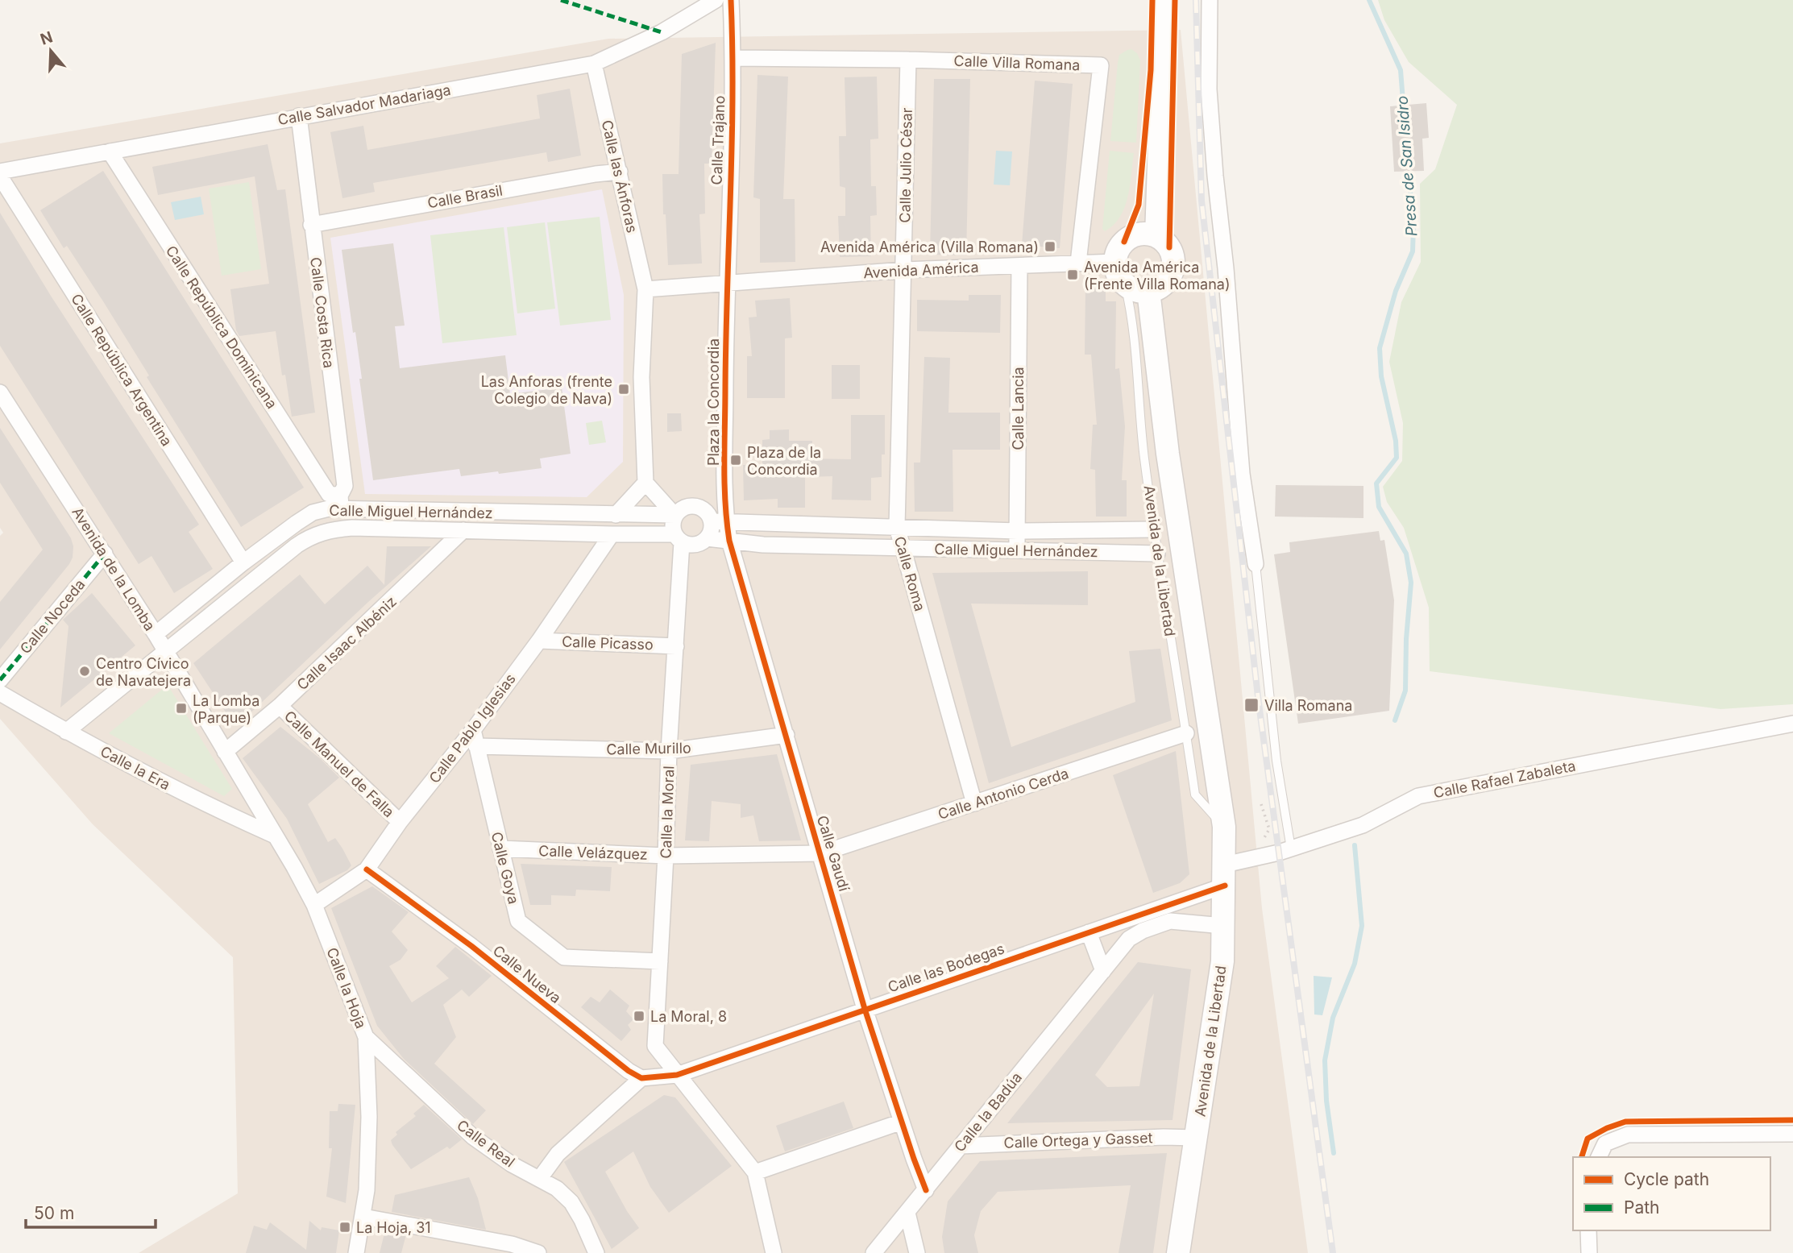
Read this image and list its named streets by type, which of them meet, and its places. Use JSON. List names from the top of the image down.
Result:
{
  "streets": {
    "main road": ["Avenida de la Libertad"],
    "street": [
      "Calle Villa Romana",
      "Calle Salvador Madariaga",
      "Calle Trajano",
      "Calle Julio César",
      "Calle las Ánforas",
      "Calle Brasil",
      "Avenida América",
      "Calle Costa Rica",
      "Calle República Dominicana",
      "Calle República Argentina",
      "Plaza la Concordia",
      "Calle Lancia",
      "Calle Miguel Hernández",
      "Avenida de la Lomba",
      "Calle Roma",
      "Calle Noceda",
      "Calle Isaac Albéniz",
      "Calle Picasso",
      "Calle Pablo Iglesias",
      "Calle Murillo",
      "Calle Manuel de Falla",
      "Calle la Era",
      "Calle Rafael Zabaleta",
      "Calle Antonio Cerda",
      "Calle la Moral",
      "Calle Velázquez",
      "Calle Gaudí",
      "Calle Goya",
      "Calle las Bodegas",
      "Calle Nueva",
      "Calle la Hoja",
      "Calle la Badúa",
      "Calle Ortega y Gasset",
      "Calle Real"
    ]
  },
  "crossings": [
    ["Calle Villa Romana", "Calle Trajano"],
    ["Calle Villa Romana", "Calle Julio César"],
    ["Calle Villa Romana", "Avenida América"],
    ["Calle Salvador Madariaga", "Calle las Ánforas"],
    ["Calle Salvador Madariaga", "Calle Costa Rica"],
    ["Calle Salvador Madariaga", "Calle República Dominicana"],
    ["Calle Trajano", "Avenida América"],
    ["Calle Trajano", "Plaza la Concordia"],
    ["Calle Julio César", "Avenida América"],
    ["Calle Julio César", "Calle Roma"],
    ["Calle las Ánforas", "Calle Brasil"],
    ["Calle Brasil", "Calle Costa Rica"],
    ["Avenida América", "Plaza la Concordia"],
    ["Avenida América", "Calle Lancia"],
    ["Avenida América", "Avenida de la Libertad"],
    ["Avenida América", "Calle Roma"],
    ["Calle Costa Rica", "Calle República Dominicana"],
    ["Calle Costa Rica", "Calle Miguel Hernández"],
    ["Calle República Dominicana", "Calle Miguel Hernández"],
    ["Calle República Argentina", "Calle Miguel Hernández"],
    ["Plaza la Concordia", "Calle Miguel Hernández"],
    ["Plaza la Concordia", "Calle la Moral"],
    ["Plaza la Concordia", "Calle Gaudí"],
    ["Calle Lancia", "Calle Miguel Hernández"],
    ["Calle Miguel Hernández", "Avenida de la Libertad"],
    ["Calle Miguel Hernández", "Avenida de la Lomba"],
    ["Calle Miguel Hernández", "Calle Roma"],
    ["Calle Miguel Hernández", "Calle Isaac Albéniz"],
    ["Calle Miguel Hernández", "Calle Pablo Iglesias"],
    ["Calle Miguel Hernández", "Calle la Era"],
    ["Calle Miguel Hernández", "Calle la Moral"],
    ["Calle Miguel Hernández", "Calle Gaudí"],
    ["Avenida de la Libertad", "Calle Rafael Zabaleta"],
    ["Avenida de la Libertad", "Calle Antonio Cerda"],
    ["Avenida de la Libertad", "Calle las Bodegas"],
    ["Avenida de la Libertad", "Calle la Badúa"],
    ["Avenida de la Libertad", "Calle Ortega y Gasset"],
    ["Avenida de la Lomba", "Calle Noceda"],
    ["Avenida de la Lomba", "Calle Isaac Albéniz"],
    ["Avenida de la Lomba", "Calle la Era"],
    ["Avenida de la Lomba", "Calle la Hoja"],
    ["Calle Roma", "Calle Antonio Cerda"],
    ["Calle Isaac Albéniz", "Calle Manuel de Falla"],
    ["Calle Picasso", "Calle Pablo Iglesias"],
    ["Calle Picasso", "Calle la Moral"],
    ["Calle Pablo Iglesias", "Calle Murillo"],
    ["Calle Pablo Iglesias", "Calle Manuel de Falla"],
    ["Calle Pablo Iglesias", "Calle Goya"],
    ["Calle Pablo Iglesias", "Calle Nueva"],
    ["Calle Pablo Iglesias", "Calle la Hoja"],
    ["Calle Murillo", "Calle la Moral"],
    ["Calle Murillo", "Calle Gaudí"],
    ["Calle Murillo", "Calle Goya"],
    ["Calle la Era", "Calle la Hoja"],
    ["Calle Rafael Zabaleta", "Calle las Bodegas"],
    ["Calle Antonio Cerda", "Calle Velázquez"],
    ["Calle Antonio Cerda", "Calle Gaudí"],
    ["Calle la Moral", "Calle Velázquez"],
    ["Calle la Moral", "Calle Gaudí"],
    ["Calle la Moral", "Calle Goya"],
    ["Calle la Moral", "Calle las Bodegas"],
    ["Calle Velázquez", "Calle Gaudí"],
    ["Calle Velázquez", "Calle Goya"],
    ["Calle Gaudí", "Calle las Bodegas"],
    ["Calle Gaudí", "Calle la Badúa"],
    ["Calle la Hoja", "Calle Real"],
    ["Calle la Badúa", "Calle Ortega y Gasset"]
  ],
  "water": ["Presa de San Isidro"],
  "places": {
    "transit": [
      "Avenida América (Villa Romana)",
      "Avenida América (Frente Villa Romana)",
      "Las Anforas (frente Colegio de Nava)",
      "Plaza de la Concordia",
      "Villa Romana",
      "La Lomba (Parque)",
      "La Moral, 8",
      "La Hoja, 31"
    ],
    "other": ["Centro Cívico de Navatejera"]
  },
  "legend": ["Cycle path", "Path"],
  "scale_bar": "50 m",
  "north": "top"
}
